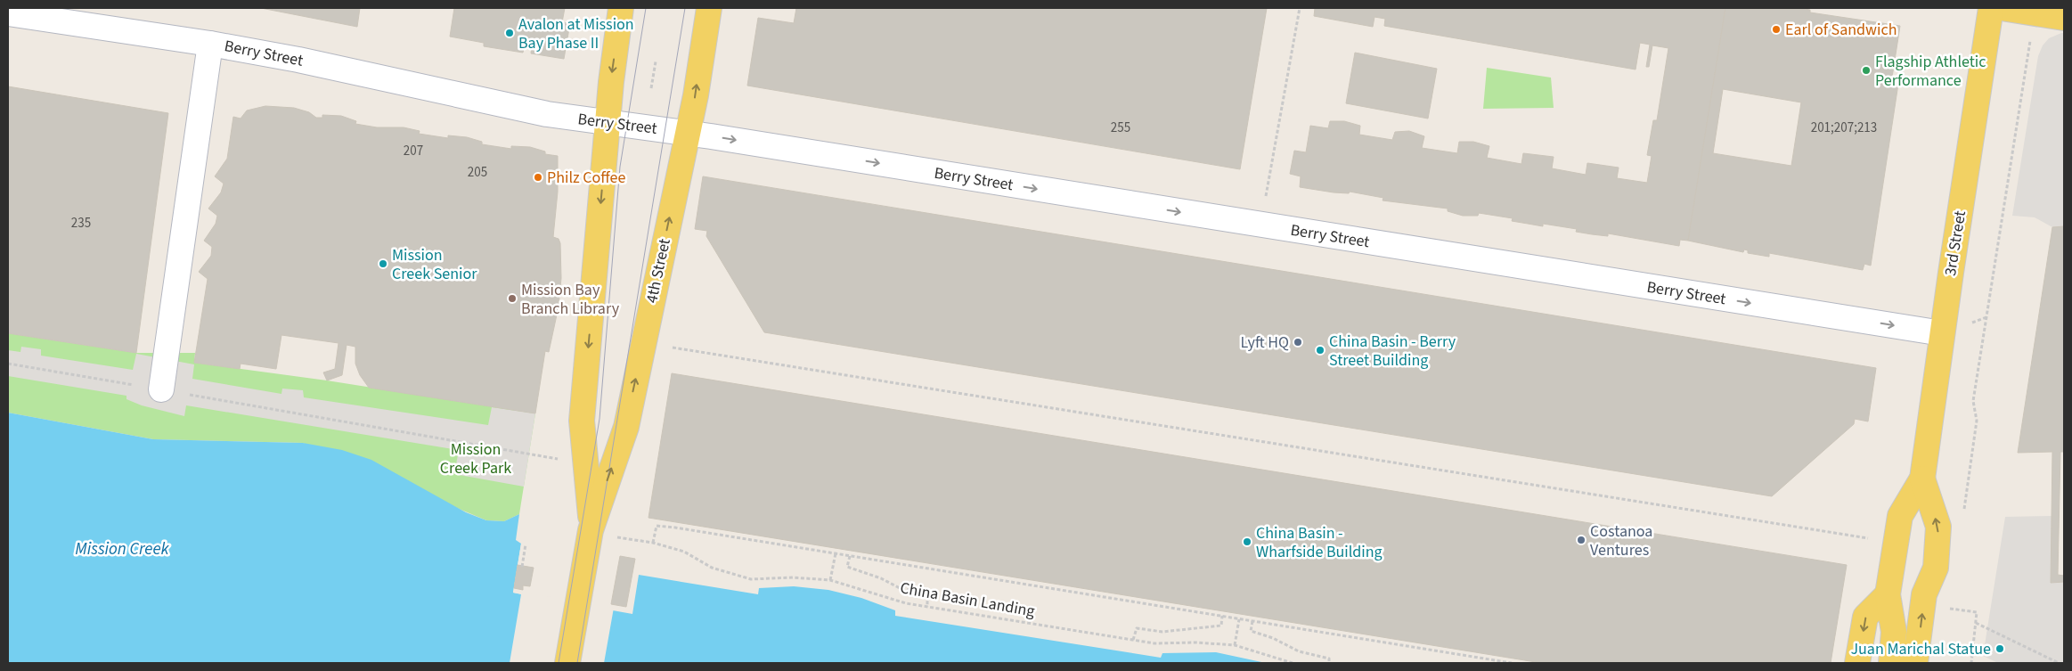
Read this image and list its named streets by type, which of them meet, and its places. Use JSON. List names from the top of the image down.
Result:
{
  "streets": {
    "main road": ["3rd Street", "4th Street"],
    "street": ["Berry Street"],
    "path": ["China Basin Landing"]
  },
  "crossings": [
    ["Berry Street", "3rd Street"],
    ["Berry Street", "4th Street"],
    ["4th Street", "China Basin Landing"]
  ],
  "one_way": ["Berry Street"],
  "water": ["Mission Creek"],
  "parks": ["Mission Creek Park"],
  "places": [
    "Earl of Sandwich",
    "Avalon at Mission Bay Phase II",
    "Flagship Athletic Performance",
    "Philz Coffee",
    "Mission Creek Senior",
    "Mission Bay Branch Library",
    "Lyft HQ",
    "China Basin - Berry Street Building",
    "Costanoa Ventures",
    "China Basin - Wharfside Building",
    "Juan Marichal Statue"
  ],
  "house_numbers": [
    "255",
    "201;207;213",
    "207",
    "205",
    "235"
  ]
}
